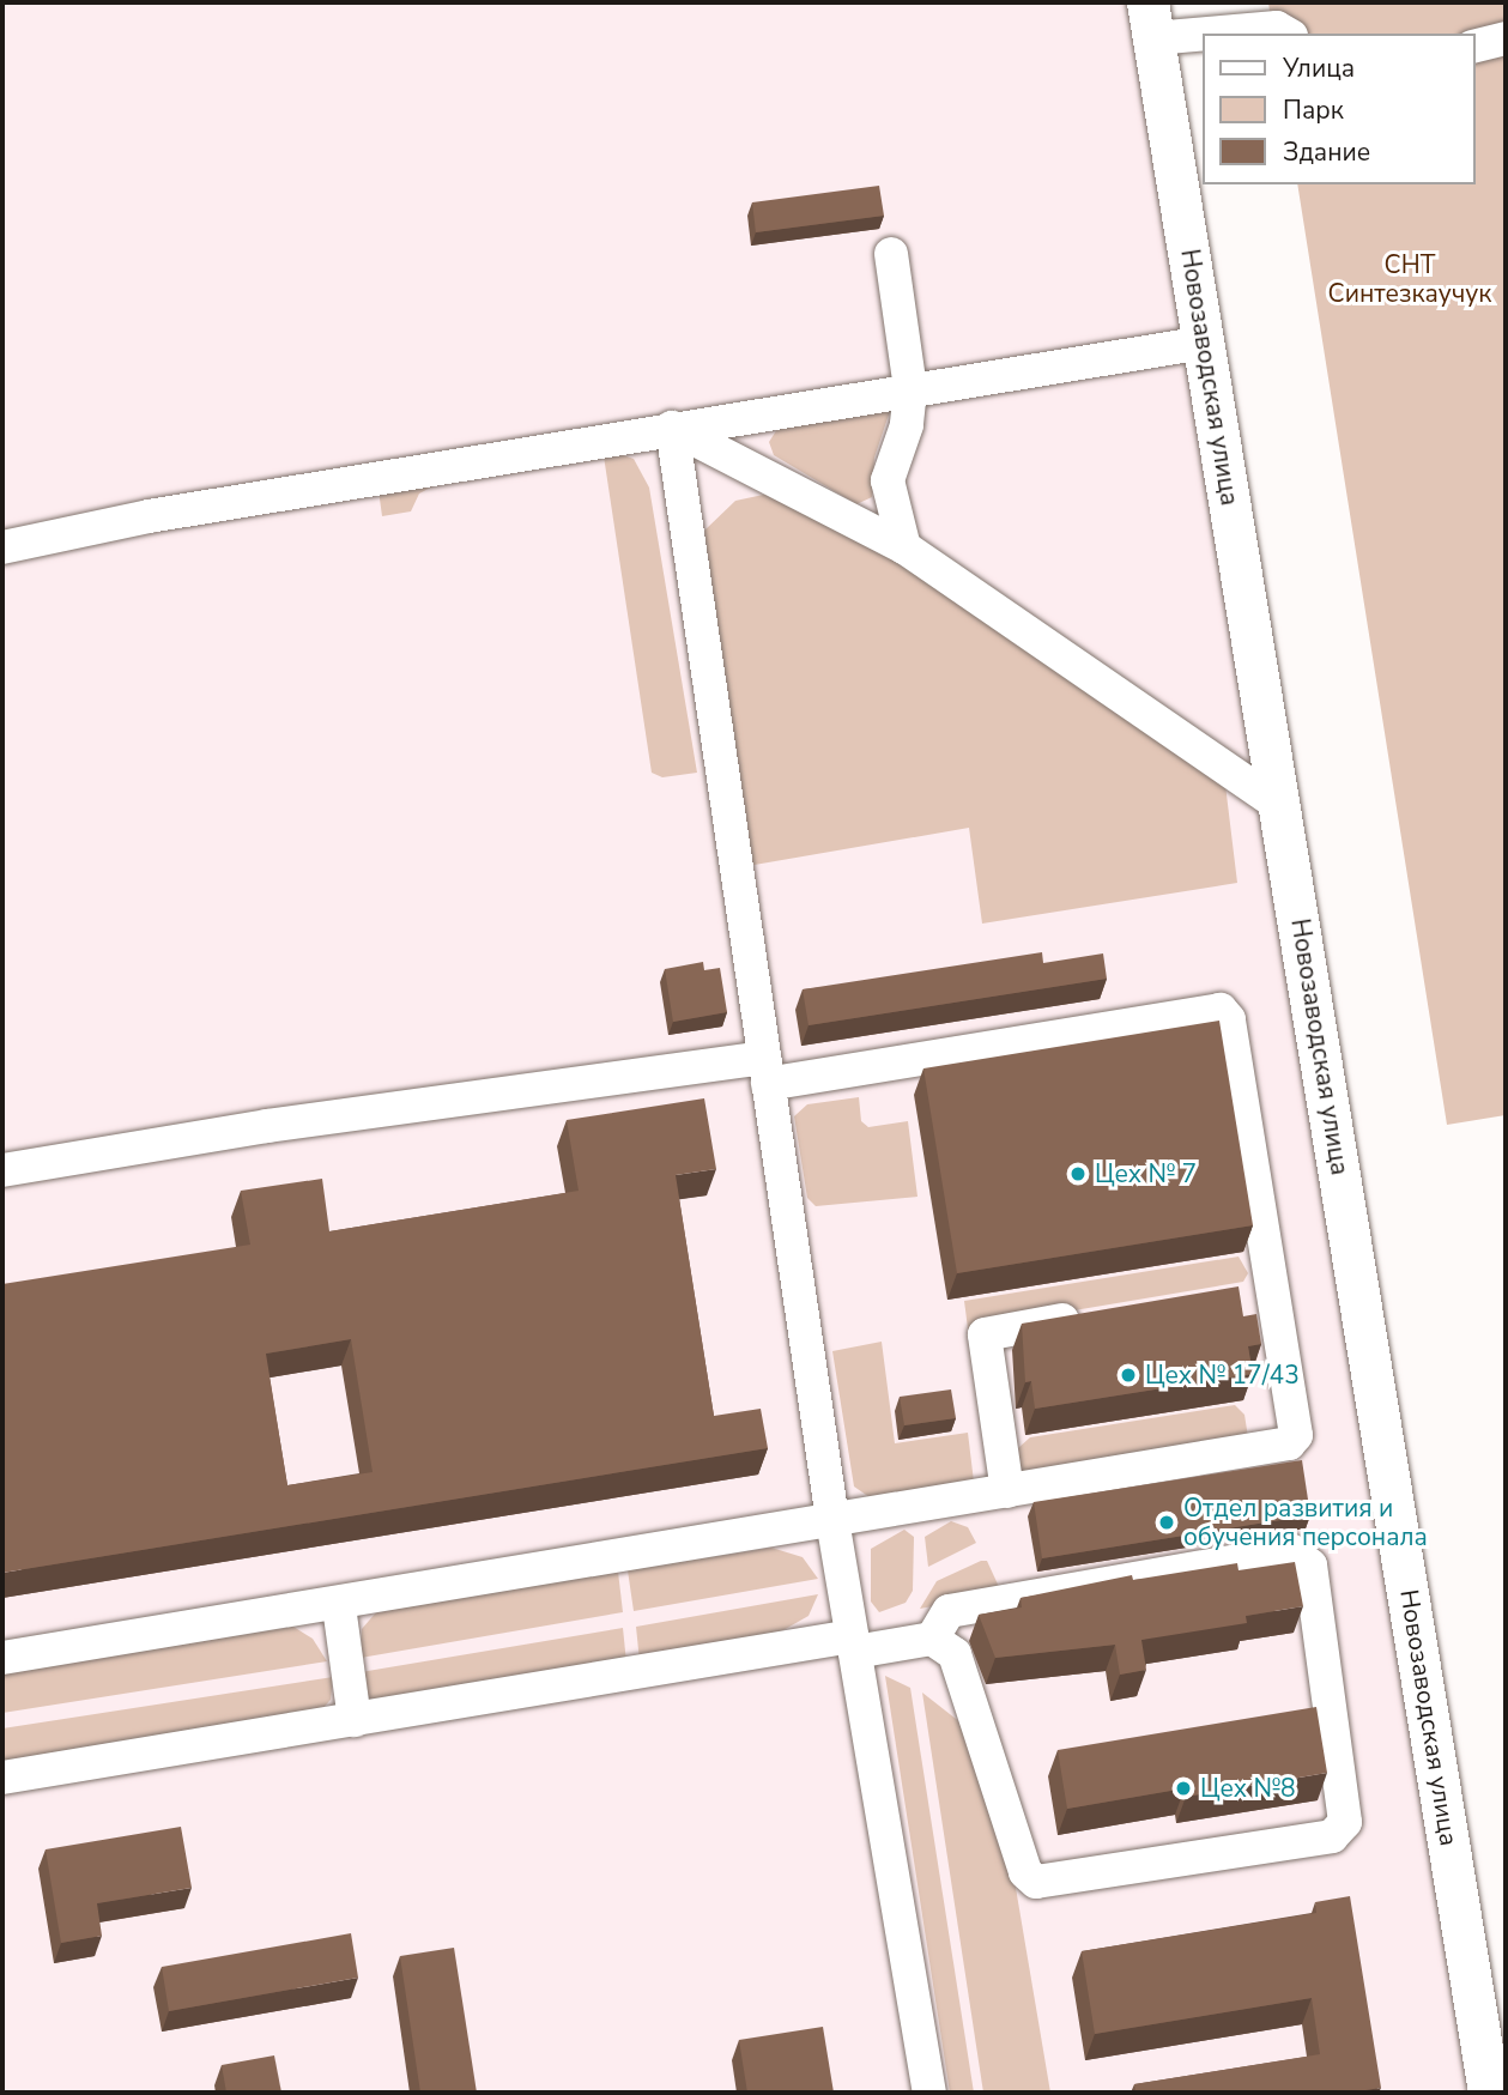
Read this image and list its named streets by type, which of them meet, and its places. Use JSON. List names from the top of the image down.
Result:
{
  "streets": {
    "main road": ["Новозаводская улица"]
  },
  "parks": ["СНТ Синтезкаучук"],
  "places": [
    "Цех № 7",
    "Цех № 17/43",
    "Отдел развития и обучения персонала",
    "Цех №8"
  ],
  "legend": ["Улица", "Парк", "Здание"]
}
